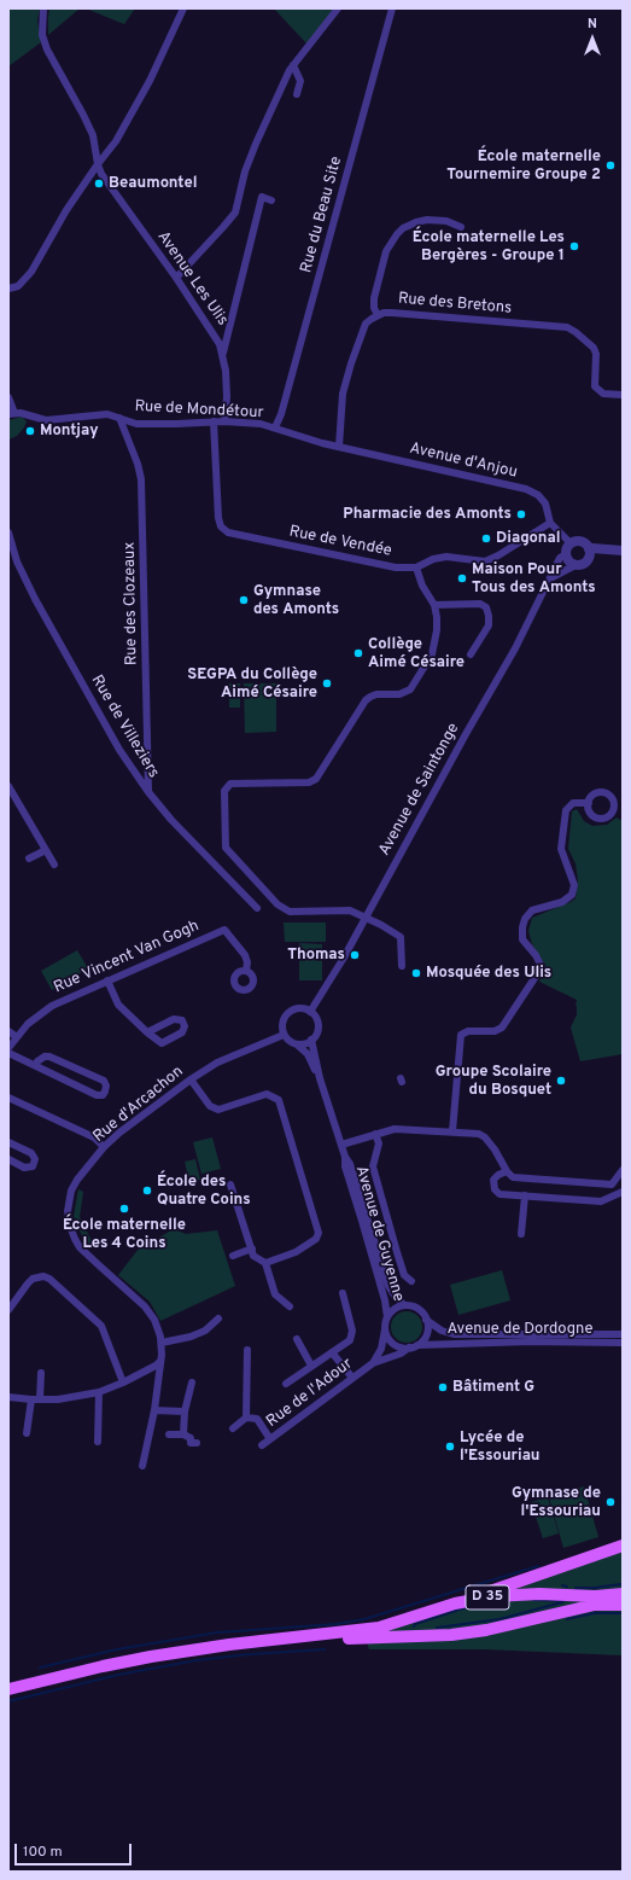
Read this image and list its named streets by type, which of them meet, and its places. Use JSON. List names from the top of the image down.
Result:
{
  "streets": {
    "main road": ["D 35"],
    "street": [
      "Rue du Beau Site",
      "Avenue Les Ulis",
      "Rue des Bretons",
      "Rue de Mondétour",
      "Avenue d'Anjou",
      "Rue de Vendée",
      "Rue des Clozeaux",
      "Rue de Villeziers",
      "Avenue de Saintonge",
      "Rue Vincent Van Gogh",
      "Rue d'Arcachon",
      "Avenue de Guyenne",
      "Avenue de Dordogne",
      "Rue de l'Adour"
    ]
  },
  "crossings": [
    ["Rue du Beau Site", "Rue de Mondétour"],
    ["Avenue Les Ulis", "Rue de Mondétour"],
    ["Rue des Bretons", "Avenue d'Anjou"],
    ["Rue de Mondétour", "Avenue d'Anjou"],
    ["Rue de Mondétour", "Rue de Vendée"],
    ["Rue de Mondétour", "Rue des Clozeaux"],
    ["Avenue d'Anjou", "Rue de Vendée"],
    ["Avenue d'Anjou", "Avenue de Saintonge"],
    ["Rue des Clozeaux", "Rue de Villeziers"],
    ["Avenue de Saintonge", "Rue d'Arcachon"],
    ["Avenue de Saintonge", "Avenue de Guyenne"],
    ["Rue d'Arcachon", "Avenue de Guyenne"],
    ["Avenue de Guyenne", "Avenue de Dordogne"],
    ["Avenue de Guyenne", "Rue de l'Adour"],
    ["Avenue de Dordogne", "Rue de l'Adour"]
  ],
  "places": [
    "École maternelle Tournemire Groupe 2",
    "Beaumontel",
    "École maternelle Les Bergères - Groupe 1",
    "Montjay",
    "Pharmacie des Amonts",
    "Diagonal",
    "Maison Pour Tous des Amonts",
    "Gymnase des Amonts",
    "Collège Aimé Césaire",
    "SEGPA du Collège Aimé Césaire",
    "Thomas",
    "Mosquée des Ulis",
    "Groupe Scolaire du Bosquet",
    "École des Quatre Coins",
    "École maternelle Les 4 Coins",
    "Bâtiment G",
    "Lycée de l'Essouriau",
    "Gymnase de l'Essouriau"
  ],
  "scale_bar": "100 m",
  "north": "top"
}
